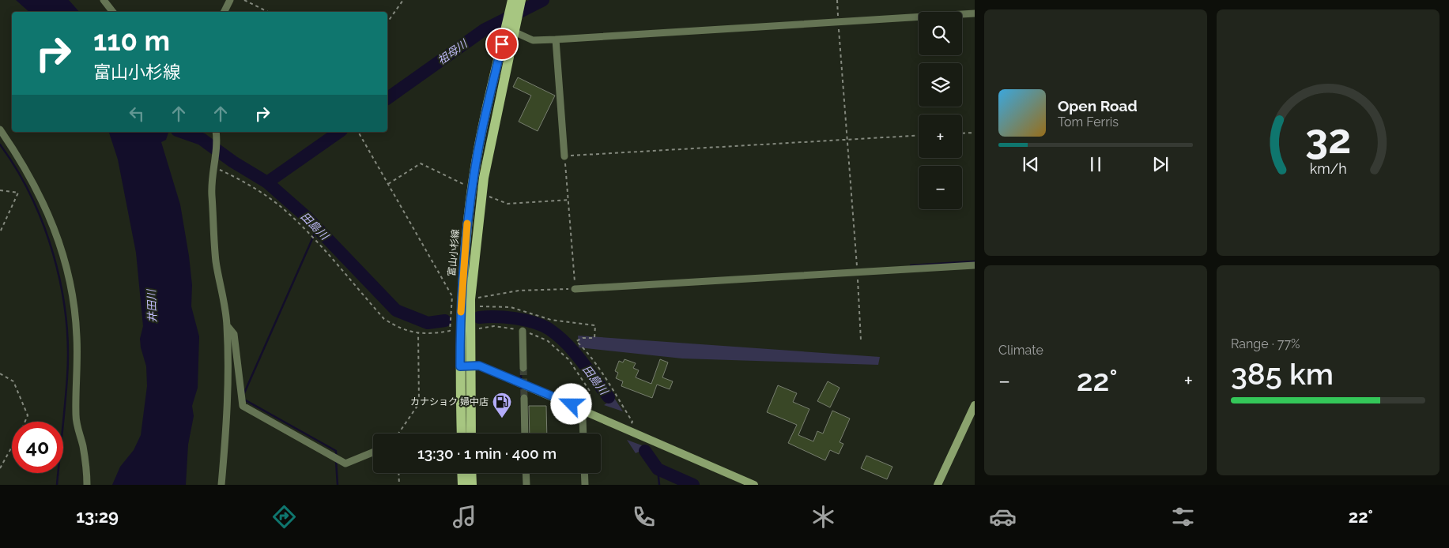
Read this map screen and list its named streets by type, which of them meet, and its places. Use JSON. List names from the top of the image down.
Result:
{
  "streets": {
    "main road": ["富山小杉線"]
  },
  "water": ["祖母川", "田島川", "井田川"],
  "places": {
    "fuel station": ["カナショク 婦中店"]
  },
  "page": {
    "map_buttons": ["+", "−"],
    "turn": ["110 m", "富山小杉線"],
    "song": ["Open Road", "Tom Ferris"],
    "tile": [
      "Climate",
      ["Range · 77%", "385 km"]
    ],
    "heat": ["−", "22°", "+"],
    "limit": "40",
    "trip": "13:30 · 1 min · 400 m",
    "tabs": ["13:29", "22°"],
    "gauge": ["32", "km/h"]
  }
}
